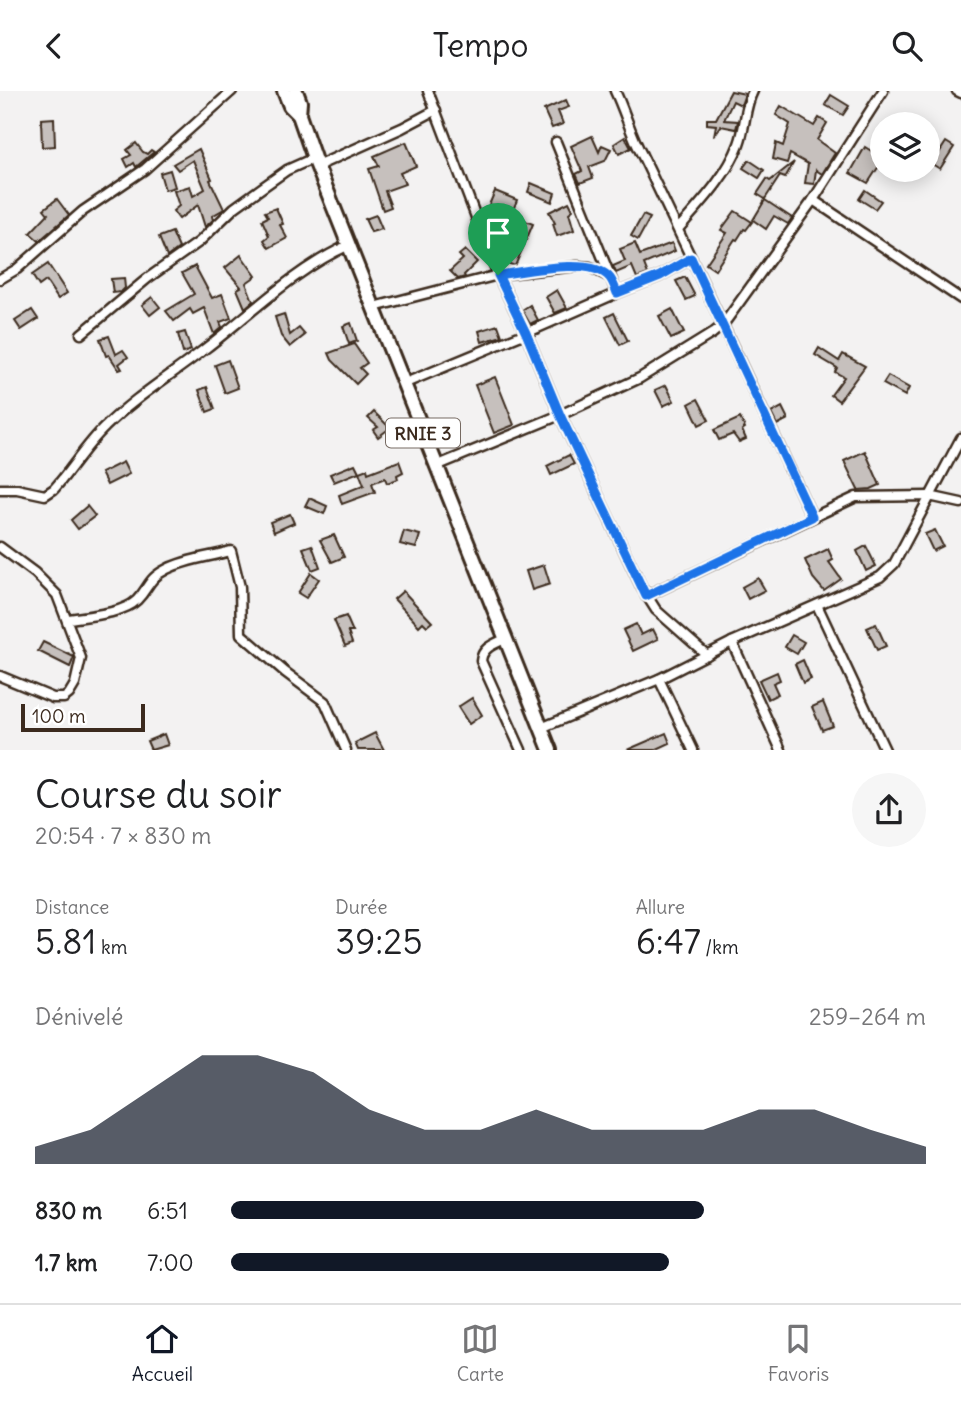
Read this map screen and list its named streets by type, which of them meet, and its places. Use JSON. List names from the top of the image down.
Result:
{
  "streets": {
    "highway": ["RNIE 3"]
  },
  "scale_bar": "100 m",
  "page": {
    "header": "Tempo",
    "scale": "100 m",
    "heading": ["Course du soir", "20:54 · 7 × 830 m"],
    "stats": [
      ["Distance", "5.81 km"],
      ["Durée", "39:25"],
      ["Allure", "6:47 /km"]
    ],
    "chart": ["Dénivelé", "259–264 m"],
    "list": [
      {
        "name": "830 m",
        "note": "6:51"
      },
      {
        "name": "1.7 km",
        "note": "7:00"
      }
    ],
    "tabs": ["Accueil", "Carte", "Favoris"]
  }
}
